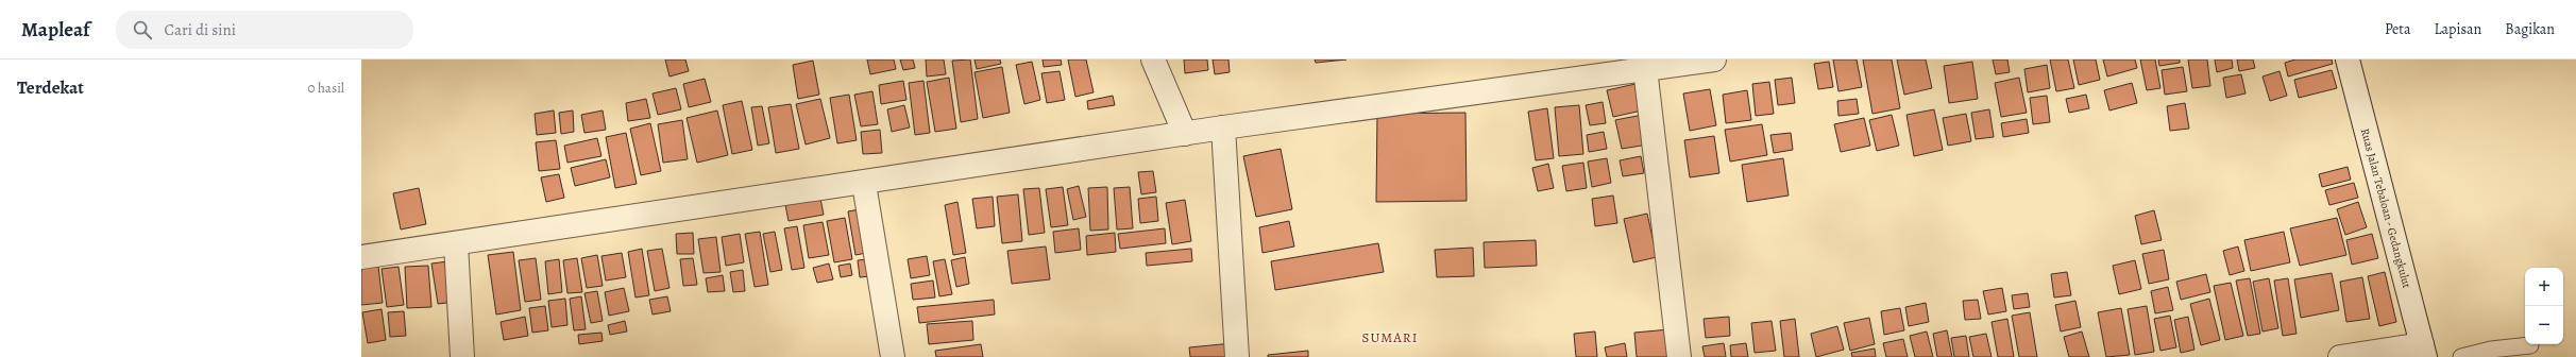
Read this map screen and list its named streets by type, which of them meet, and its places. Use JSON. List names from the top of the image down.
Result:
{
  "streets": {
    "street": ["Ruas Jalan Tebaloan - Gedangkulut"]
  },
  "districts": ["SUMARI"],
  "page": {
    "header": "Mapleaf",
    "search": "Cari di sini",
    "nav": ["Peta", "Lapisan", "Bagikan"],
    "heading": ["Terdekat", "0 hasil"],
    "map_buttons": ["+", "−"]
  }
}
